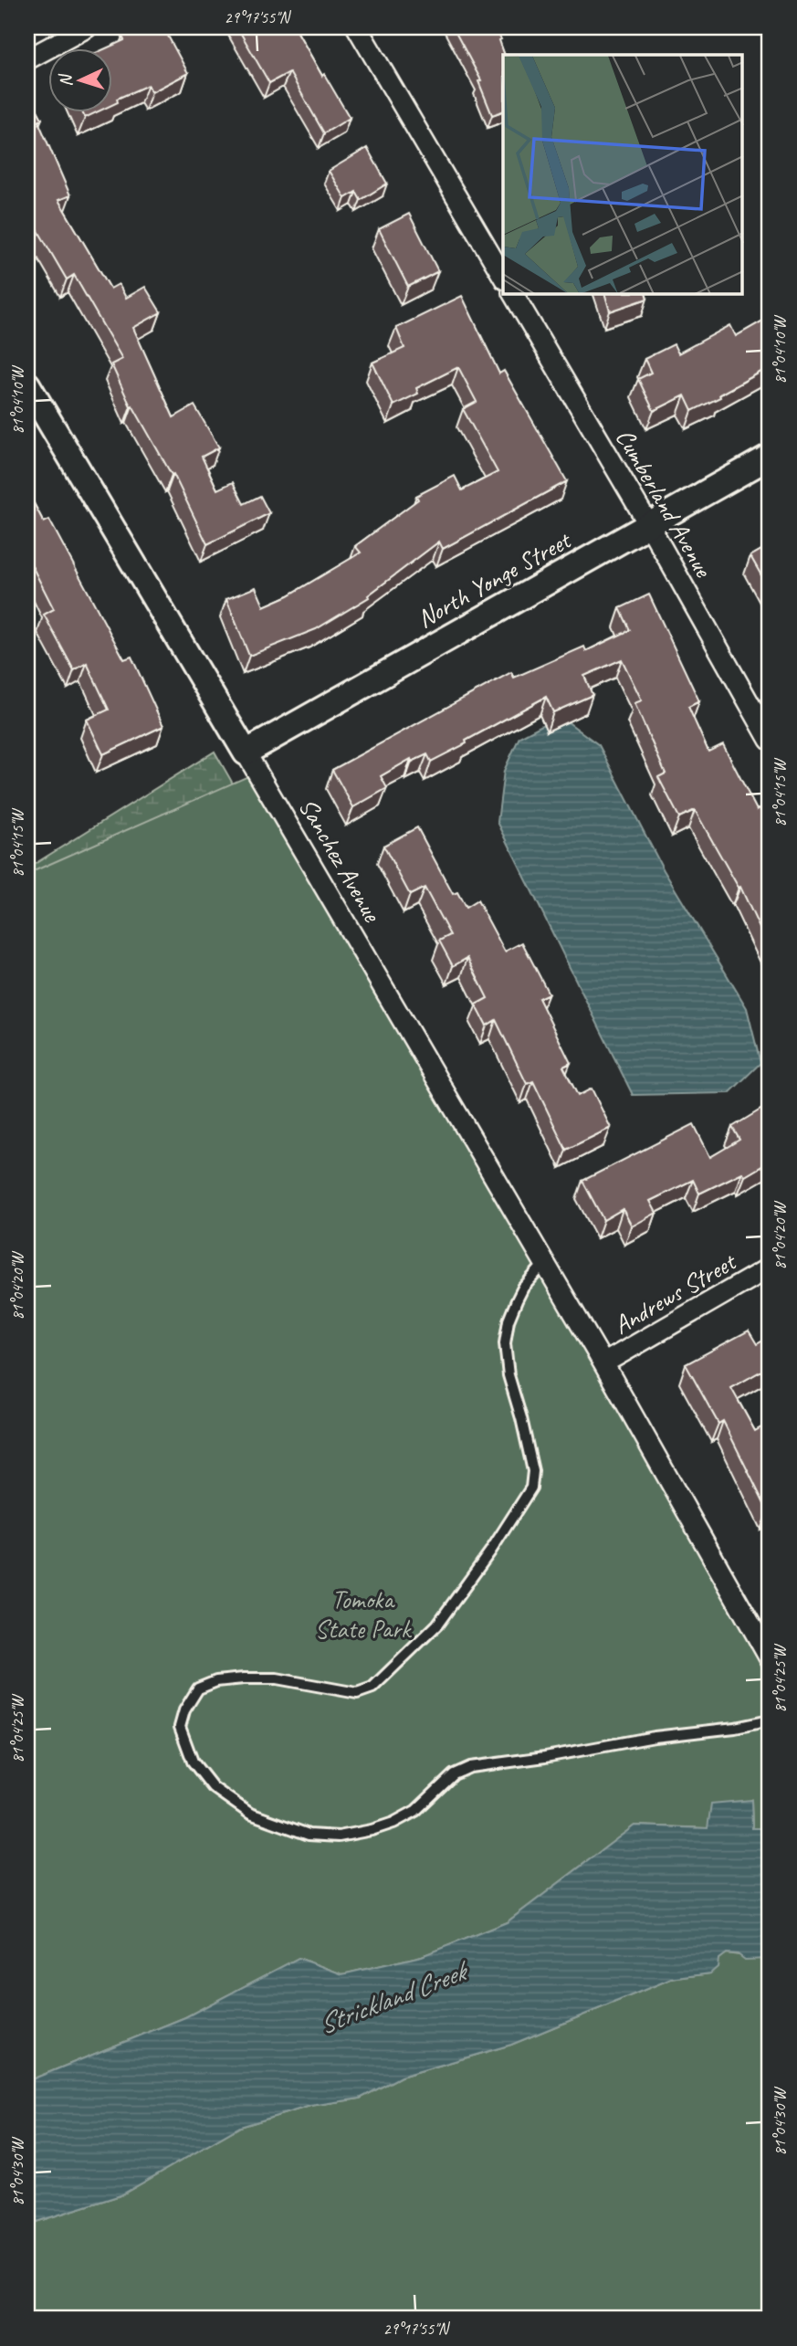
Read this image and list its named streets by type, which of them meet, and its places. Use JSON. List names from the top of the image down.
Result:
{
  "streets": {
    "street": [
      "Cumberland Avenue",
      "North Yonge Street",
      "Sanchez Avenue",
      "Andrews Street"
    ]
  },
  "crossings": [
    ["Cumberland Avenue", "North Yonge Street"],
    ["North Yonge Street", "Sanchez Avenue"],
    ["Sanchez Avenue", "Andrews Street"]
  ],
  "water": ["Strickland Creek"],
  "parks": ["Tomoka State Park"],
  "north": "left",
  "coordinates": [
    "29°17'55\"N",
    "81°04'10\"W",
    "81°04'15\"W",
    "81°04'20\"W",
    "81°04'25\"W",
    "81°04'30\"W"
  ]
}
